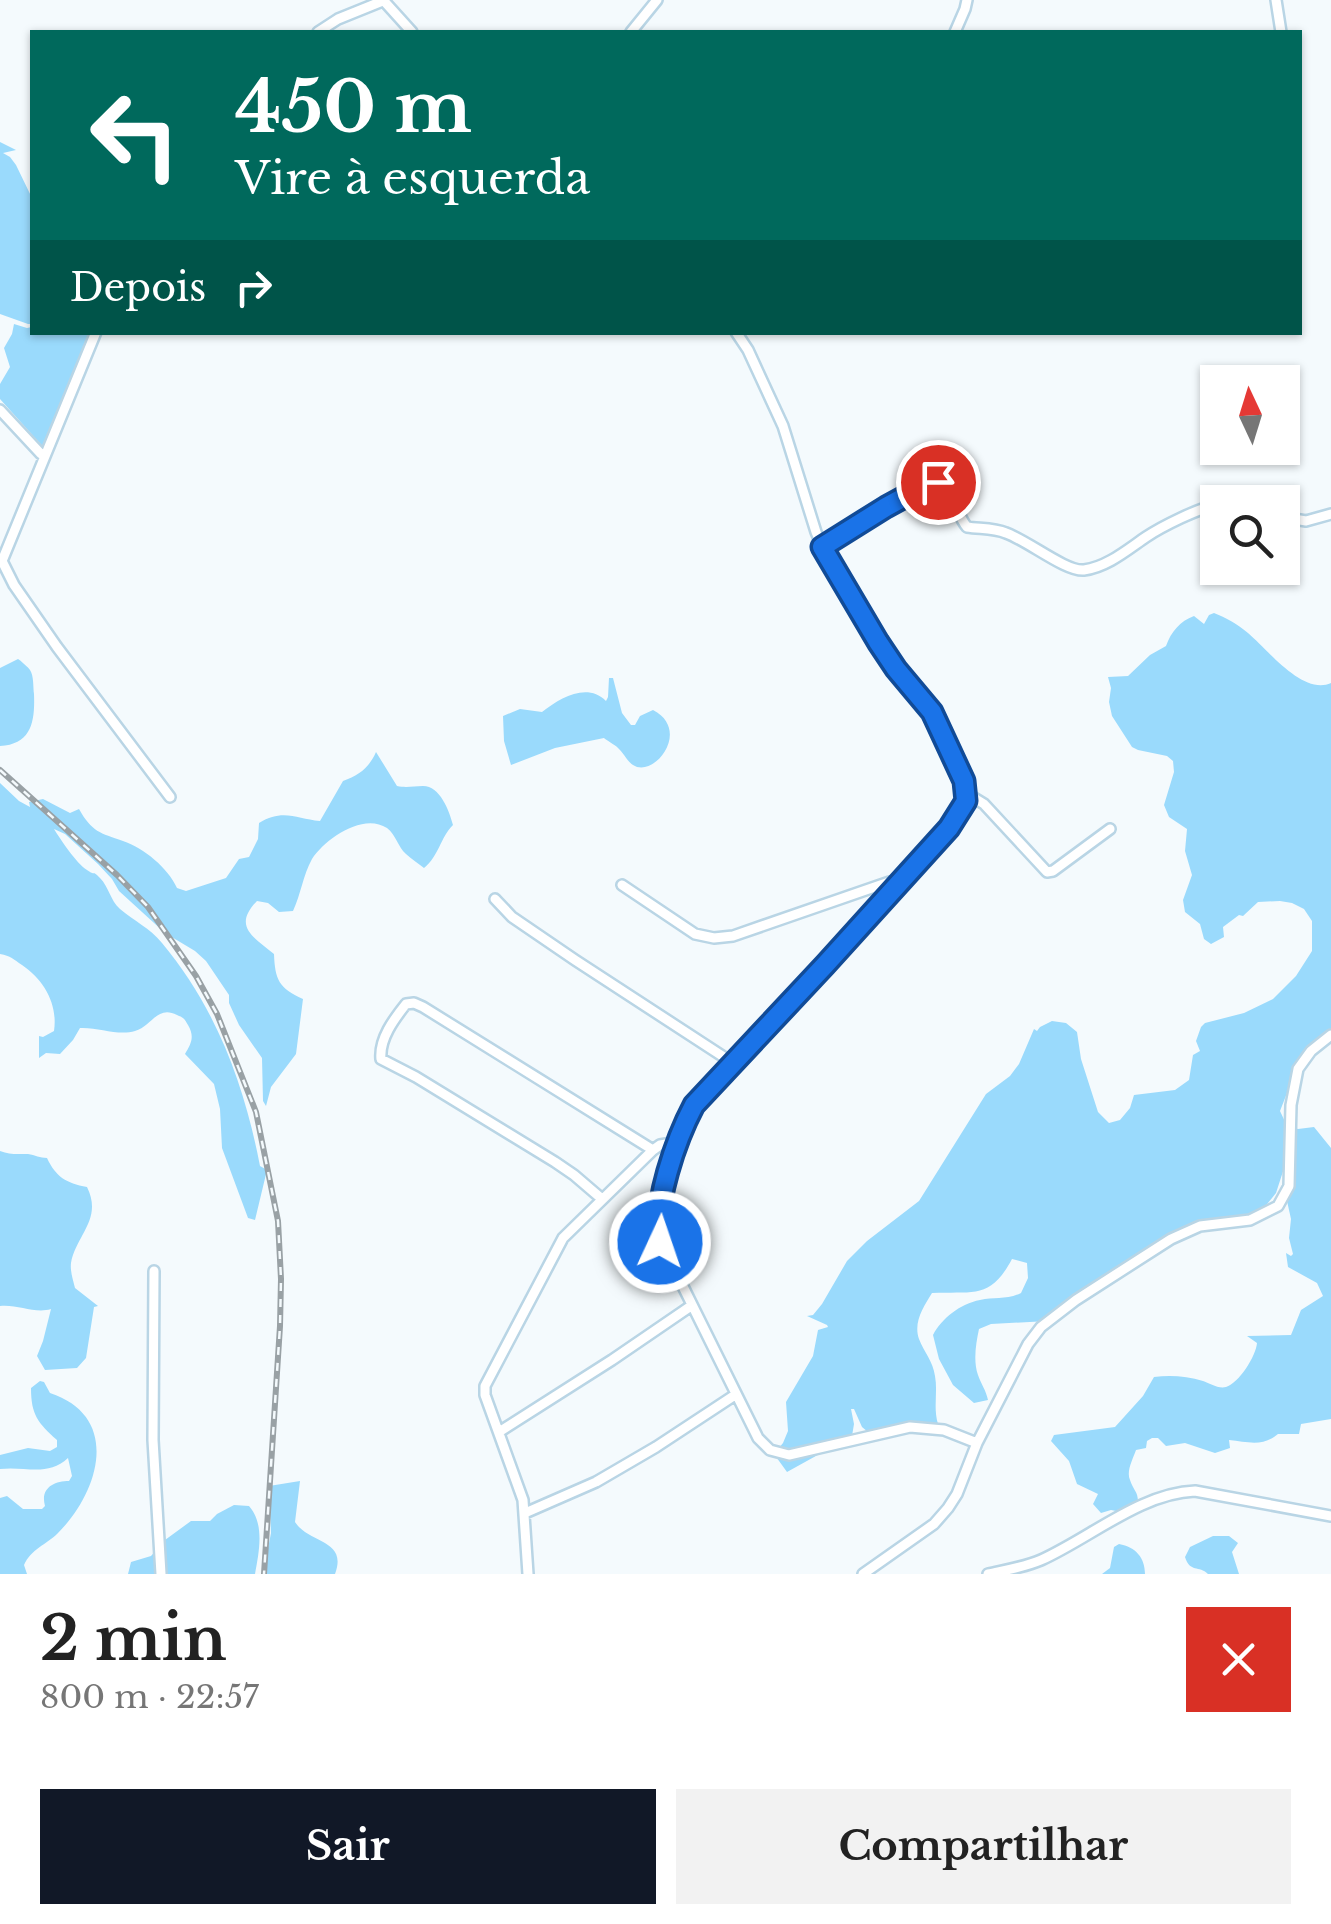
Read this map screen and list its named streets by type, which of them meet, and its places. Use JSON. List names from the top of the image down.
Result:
{
  "north": "top",
  "page": {
    "turn": ["450 m", "Vire à esquerda"],
    "then": "Depois",
    "heading": ["2 min", "800 m · 22:57"],
    "buttons": ["Sair", "Compartilhar"]
  }
}
